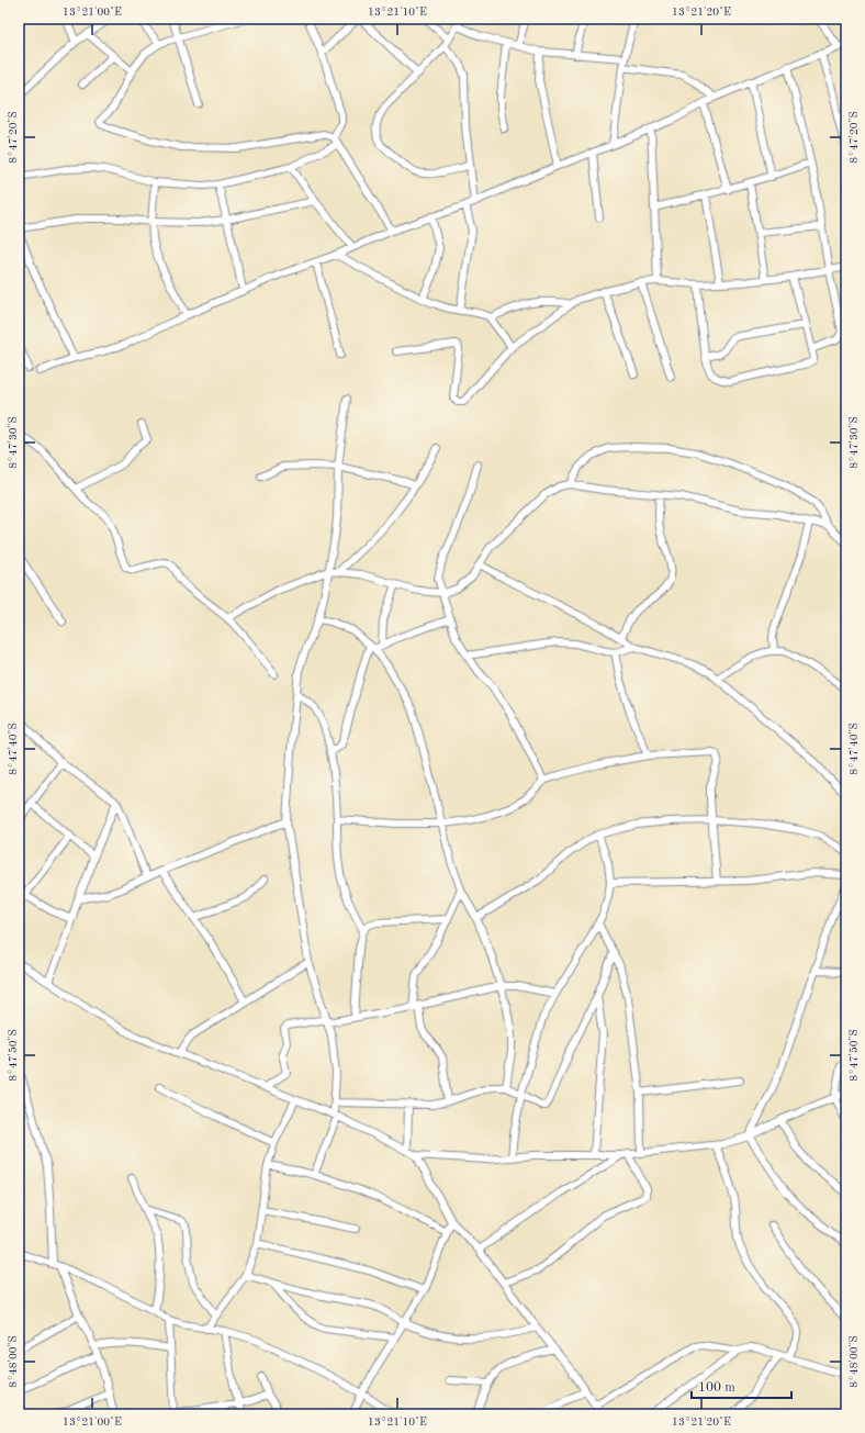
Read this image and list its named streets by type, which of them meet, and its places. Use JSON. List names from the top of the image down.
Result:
{
  "scale_bar": "100 m",
  "coordinates": [
    "13°21'00\"E",
    "13°21'10\"E",
    "13°21'20\"E",
    "8°47'20\"S",
    "8°47'30\"S",
    "8°47'40\"S",
    "8°47'50\"S",
    "8°48'00\"S"
  ]
}
